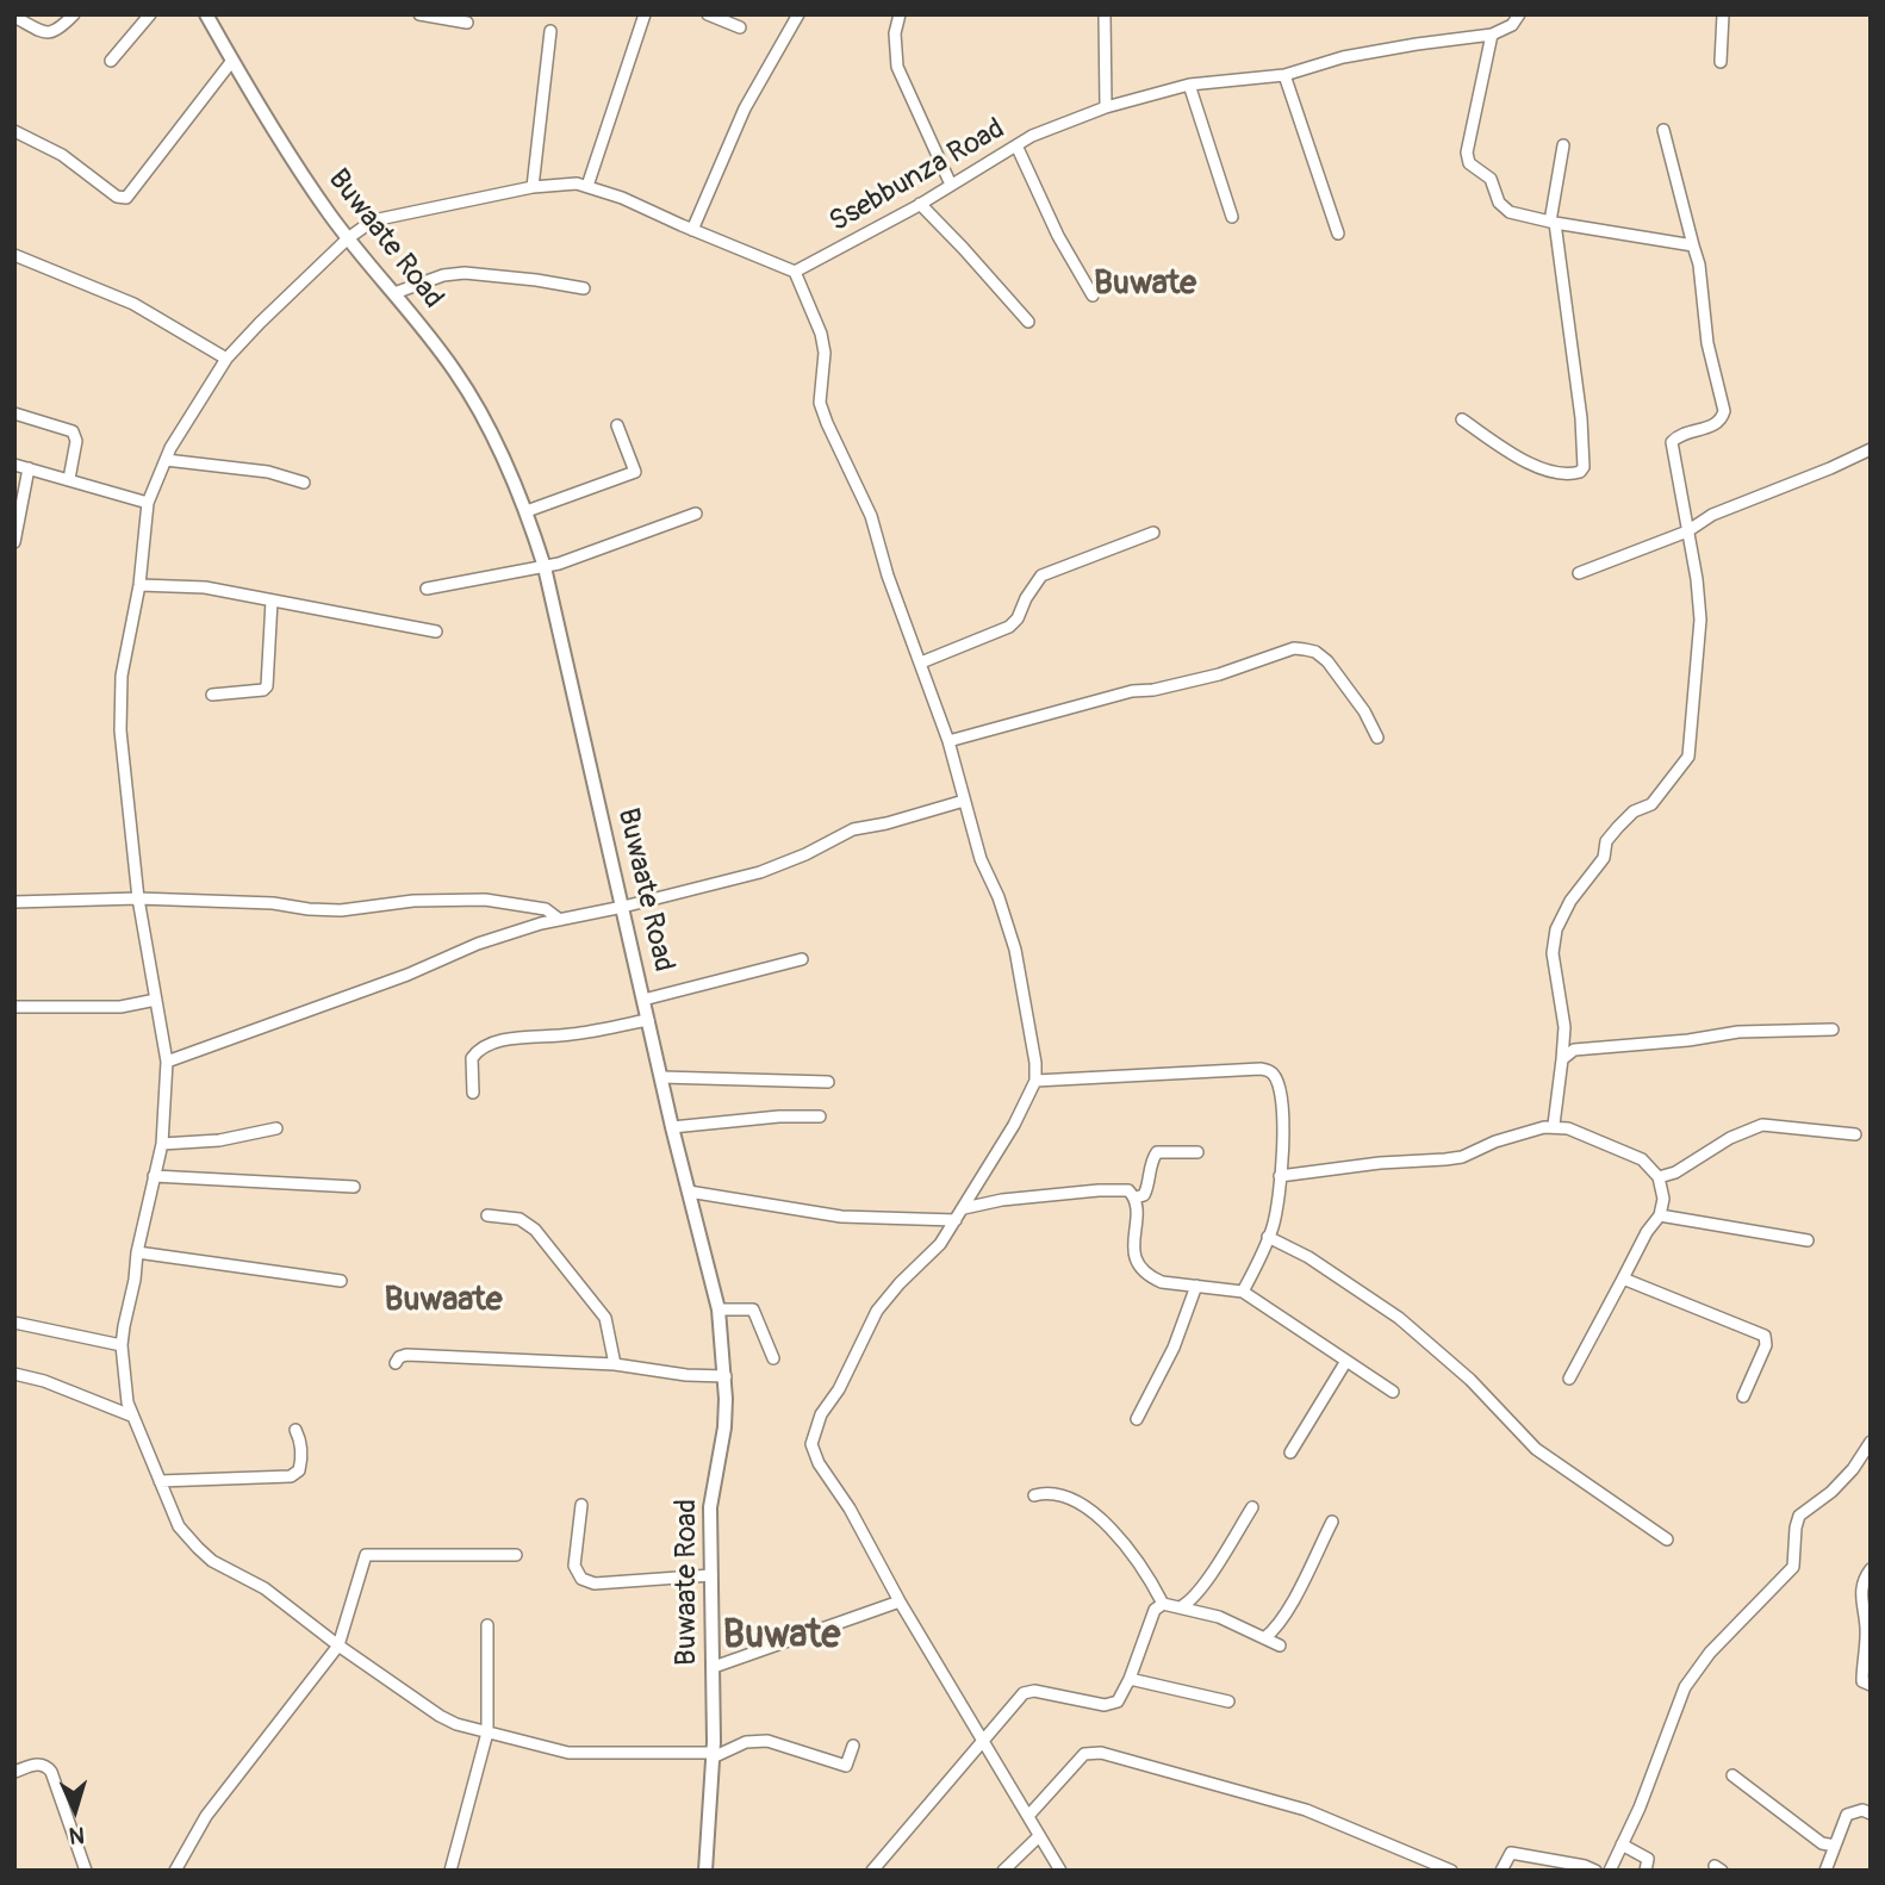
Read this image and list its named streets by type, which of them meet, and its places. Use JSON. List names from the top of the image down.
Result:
{
  "streets": {
    "street": ["Ssebbunza Road", "Buwaate Road"]
  },
  "districts": ["Buwate", "Buwaate", "Buwate"],
  "north": "bottom"
}
